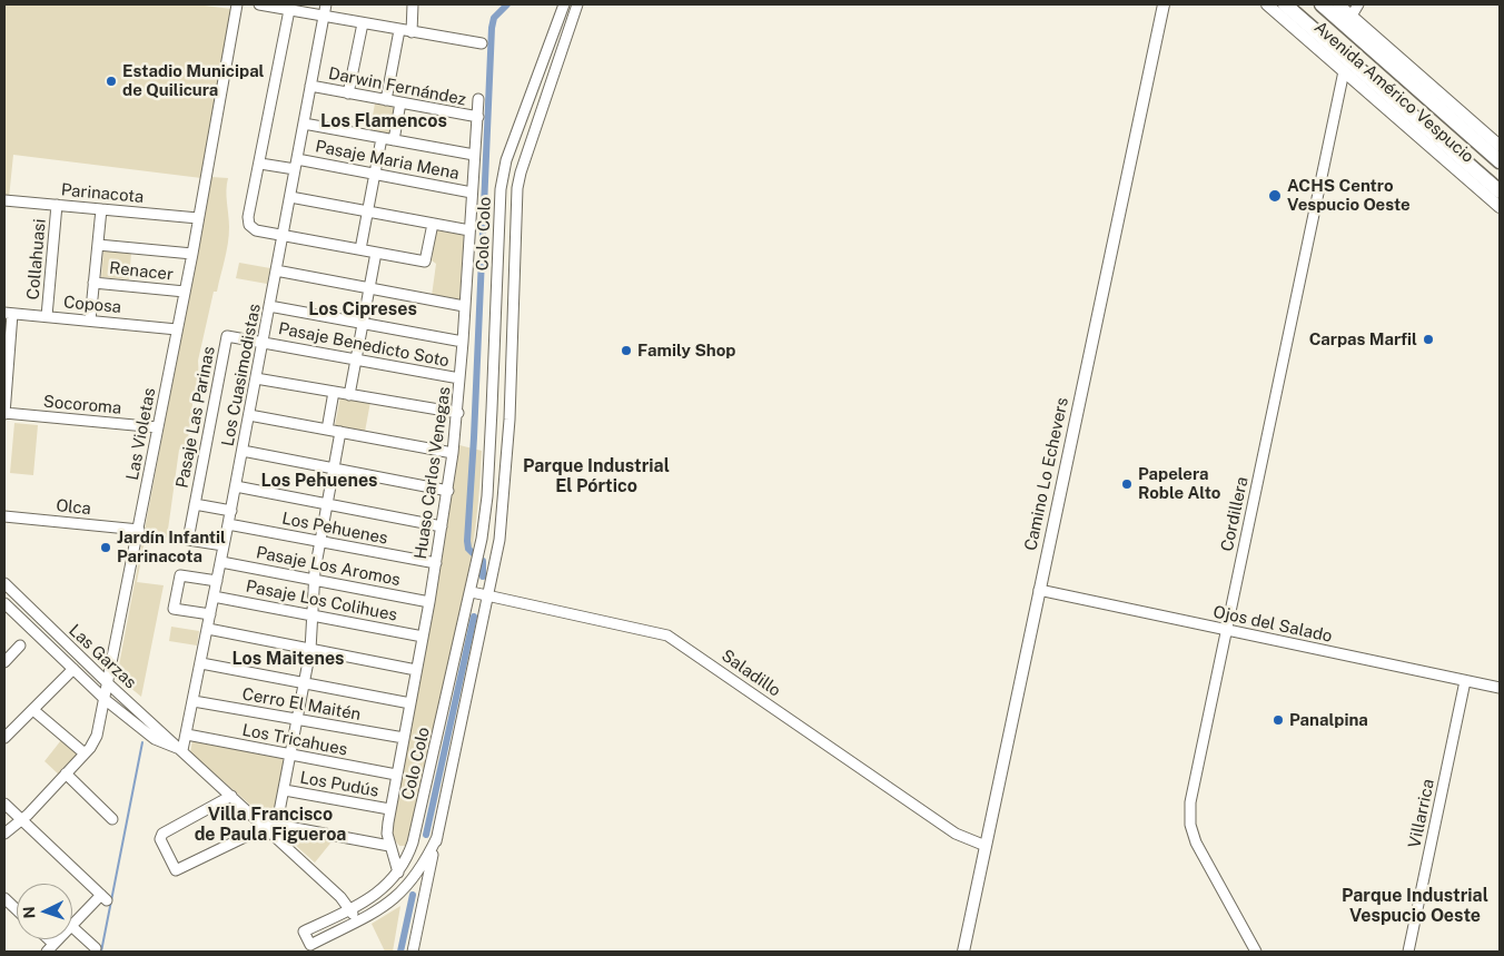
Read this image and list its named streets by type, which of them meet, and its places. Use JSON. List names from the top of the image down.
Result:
{
  "streets": {
    "main road": ["Avenida Américo Vespucio", "Camino Lo Echevers"],
    "street": [
      "Darwin Fernández",
      "Pasaje Maria Mena",
      "Parinacota",
      "Colo Colo",
      "Collahuasi",
      "Renacer",
      "Coposa",
      "Pasaje Benedicto Soto",
      "Los Cuasimodistas",
      "Socoroma",
      "Pasaje Las Parinas",
      "Las Violetas",
      "Huaso Carlos Venegas",
      "Olca",
      "Cordillera",
      "Los Pehuenes",
      "Pasaje Los Aromos",
      "Pasaje Los Colihues",
      "Ojos del Salado",
      "Las Garzas",
      "Saladillo",
      "Cerro El Maitén",
      "Los Tricahues",
      "Los Pudús",
      "Villarrica"
    ]
  },
  "crossings": [
    ["Darwin Fernández", "Los Cuasimodistas"],
    ["Darwin Fernández", "Huaso Carlos Venegas"],
    ["Avenida Américo Vespucio", "Cordillera"],
    ["Pasaje Maria Mena", "Los Cuasimodistas"],
    ["Pasaje Maria Mena", "Huaso Carlos Venegas"],
    ["Parinacota", "Collahuasi"],
    ["Parinacota", "Las Violetas"],
    ["Colo Colo", "Huaso Carlos Venegas"],
    ["Colo Colo", "Las Garzas"],
    ["Colo Colo", "Saladillo"],
    ["Collahuasi", "Coposa"],
    ["Renacer", "Las Violetas"],
    ["Coposa", "Las Violetas"],
    ["Pasaje Benedicto Soto", "Los Cuasimodistas"],
    ["Pasaje Benedicto Soto", "Pasaje Las Parinas"],
    ["Pasaje Benedicto Soto", "Huaso Carlos Venegas"],
    ["Los Cuasimodistas", "Pasaje Las Parinas"],
    ["Los Cuasimodistas", "Los Pehuenes"],
    ["Los Cuasimodistas", "Pasaje Los Aromos"],
    ["Los Cuasimodistas", "Pasaje Los Colihues"],
    ["Los Cuasimodistas", "Las Garzas"],
    ["Los Cuasimodistas", "Cerro El Maitén"],
    ["Los Cuasimodistas", "Los Tricahues"],
    ["Socoroma", "Las Violetas"],
    ["Las Violetas", "Olca"],
    ["Las Violetas", "Las Garzas"],
    ["Huaso Carlos Venegas", "Los Pehuenes"],
    ["Huaso Carlos Venegas", "Pasaje Los Aromos"],
    ["Huaso Carlos Venegas", "Pasaje Los Colihues"],
    ["Huaso Carlos Venegas", "Cerro El Maitén"],
    ["Huaso Carlos Venegas", "Los Tricahues"],
    ["Huaso Carlos Venegas", "Los Pudús"],
    ["Camino Lo Echevers", "Ojos del Salado"],
    ["Camino Lo Echevers", "Saladillo"],
    ["Cordillera", "Ojos del Salado"],
    ["Ojos del Salado", "Villarrica"]
  ],
  "districts": [
    "Los Flamencos",
    "Los Cipreses",
    "Parque Industrial El Pórtico",
    "Los Pehuenes",
    "Los Maitenes",
    "Villa Francisco de Paula Figueroa",
    "Parque Industrial Vespucio Oeste"
  ],
  "places": [
    "Estadio Municipal de Quilicura",
    "ACHS Centro Vespucio Oeste",
    "Carpas Marfil",
    "Family Shop",
    "Papelera Roble Alto",
    "Jardín Infantil Parinacota",
    "Panalpina"
  ],
  "north": "left"
}
